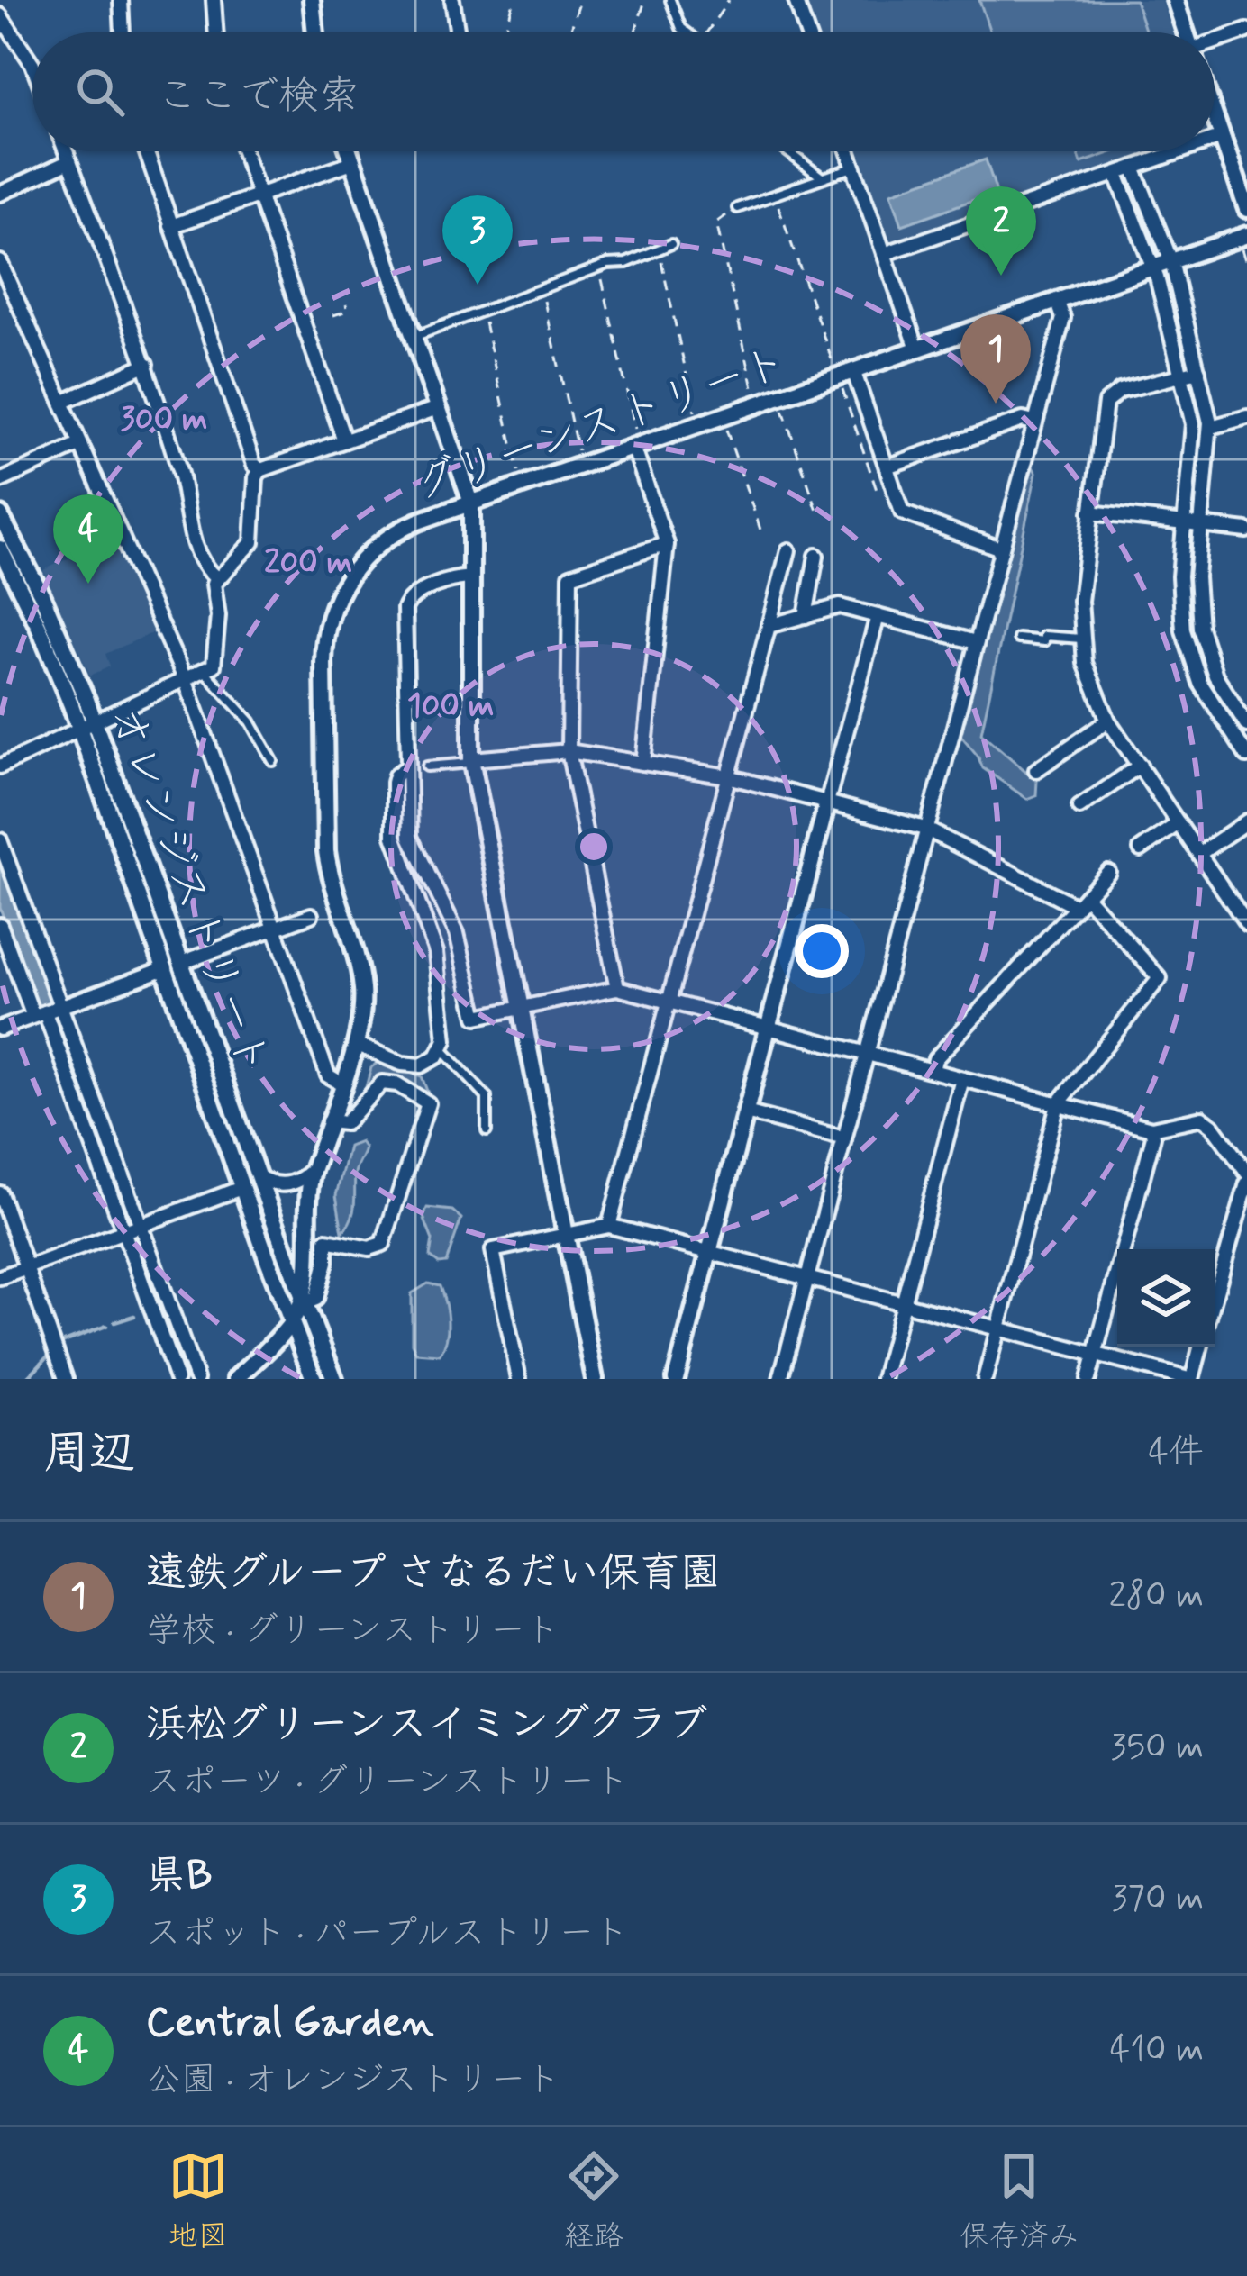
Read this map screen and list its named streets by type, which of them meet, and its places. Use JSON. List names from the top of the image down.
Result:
{
  "streets": {
    "street": ["グリーンストリート", "オレンジストリート"]
  },
  "crossings": [
    ["グリーンストリート", "オレンジストリート"]
  ],
  "page": {
    "search": "ここで検索",
    "pins": [
      "2",
      "3",
      "1",
      "4"
    ],
    "heading": ["周辺", "4件"],
    "list": [
      {
        "mark": "1",
        "name": "遠鉄グループ さなるだい保育園",
        "note": "学校 · グリーンストリート",
        "value": "280 m"
      },
      {
        "mark": "2",
        "name": "浜松グリーンスイミングクラブ",
        "note": "スポーツ · グリーンストリート",
        "value": "350 m"
      },
      {
        "mark": "3",
        "name": "県B",
        "note": "スポット · パープルストリート",
        "value": "370 m"
      },
      {
        "mark": "4",
        "name": "Central Garden",
        "note": "公園 · オレンジストリート",
        "value": "410 m"
      }
    ],
    "nav": ["地図", "経路", "保存済み"]
  },
  "rings": ["300 m", "200 m", "100 m"]
}
